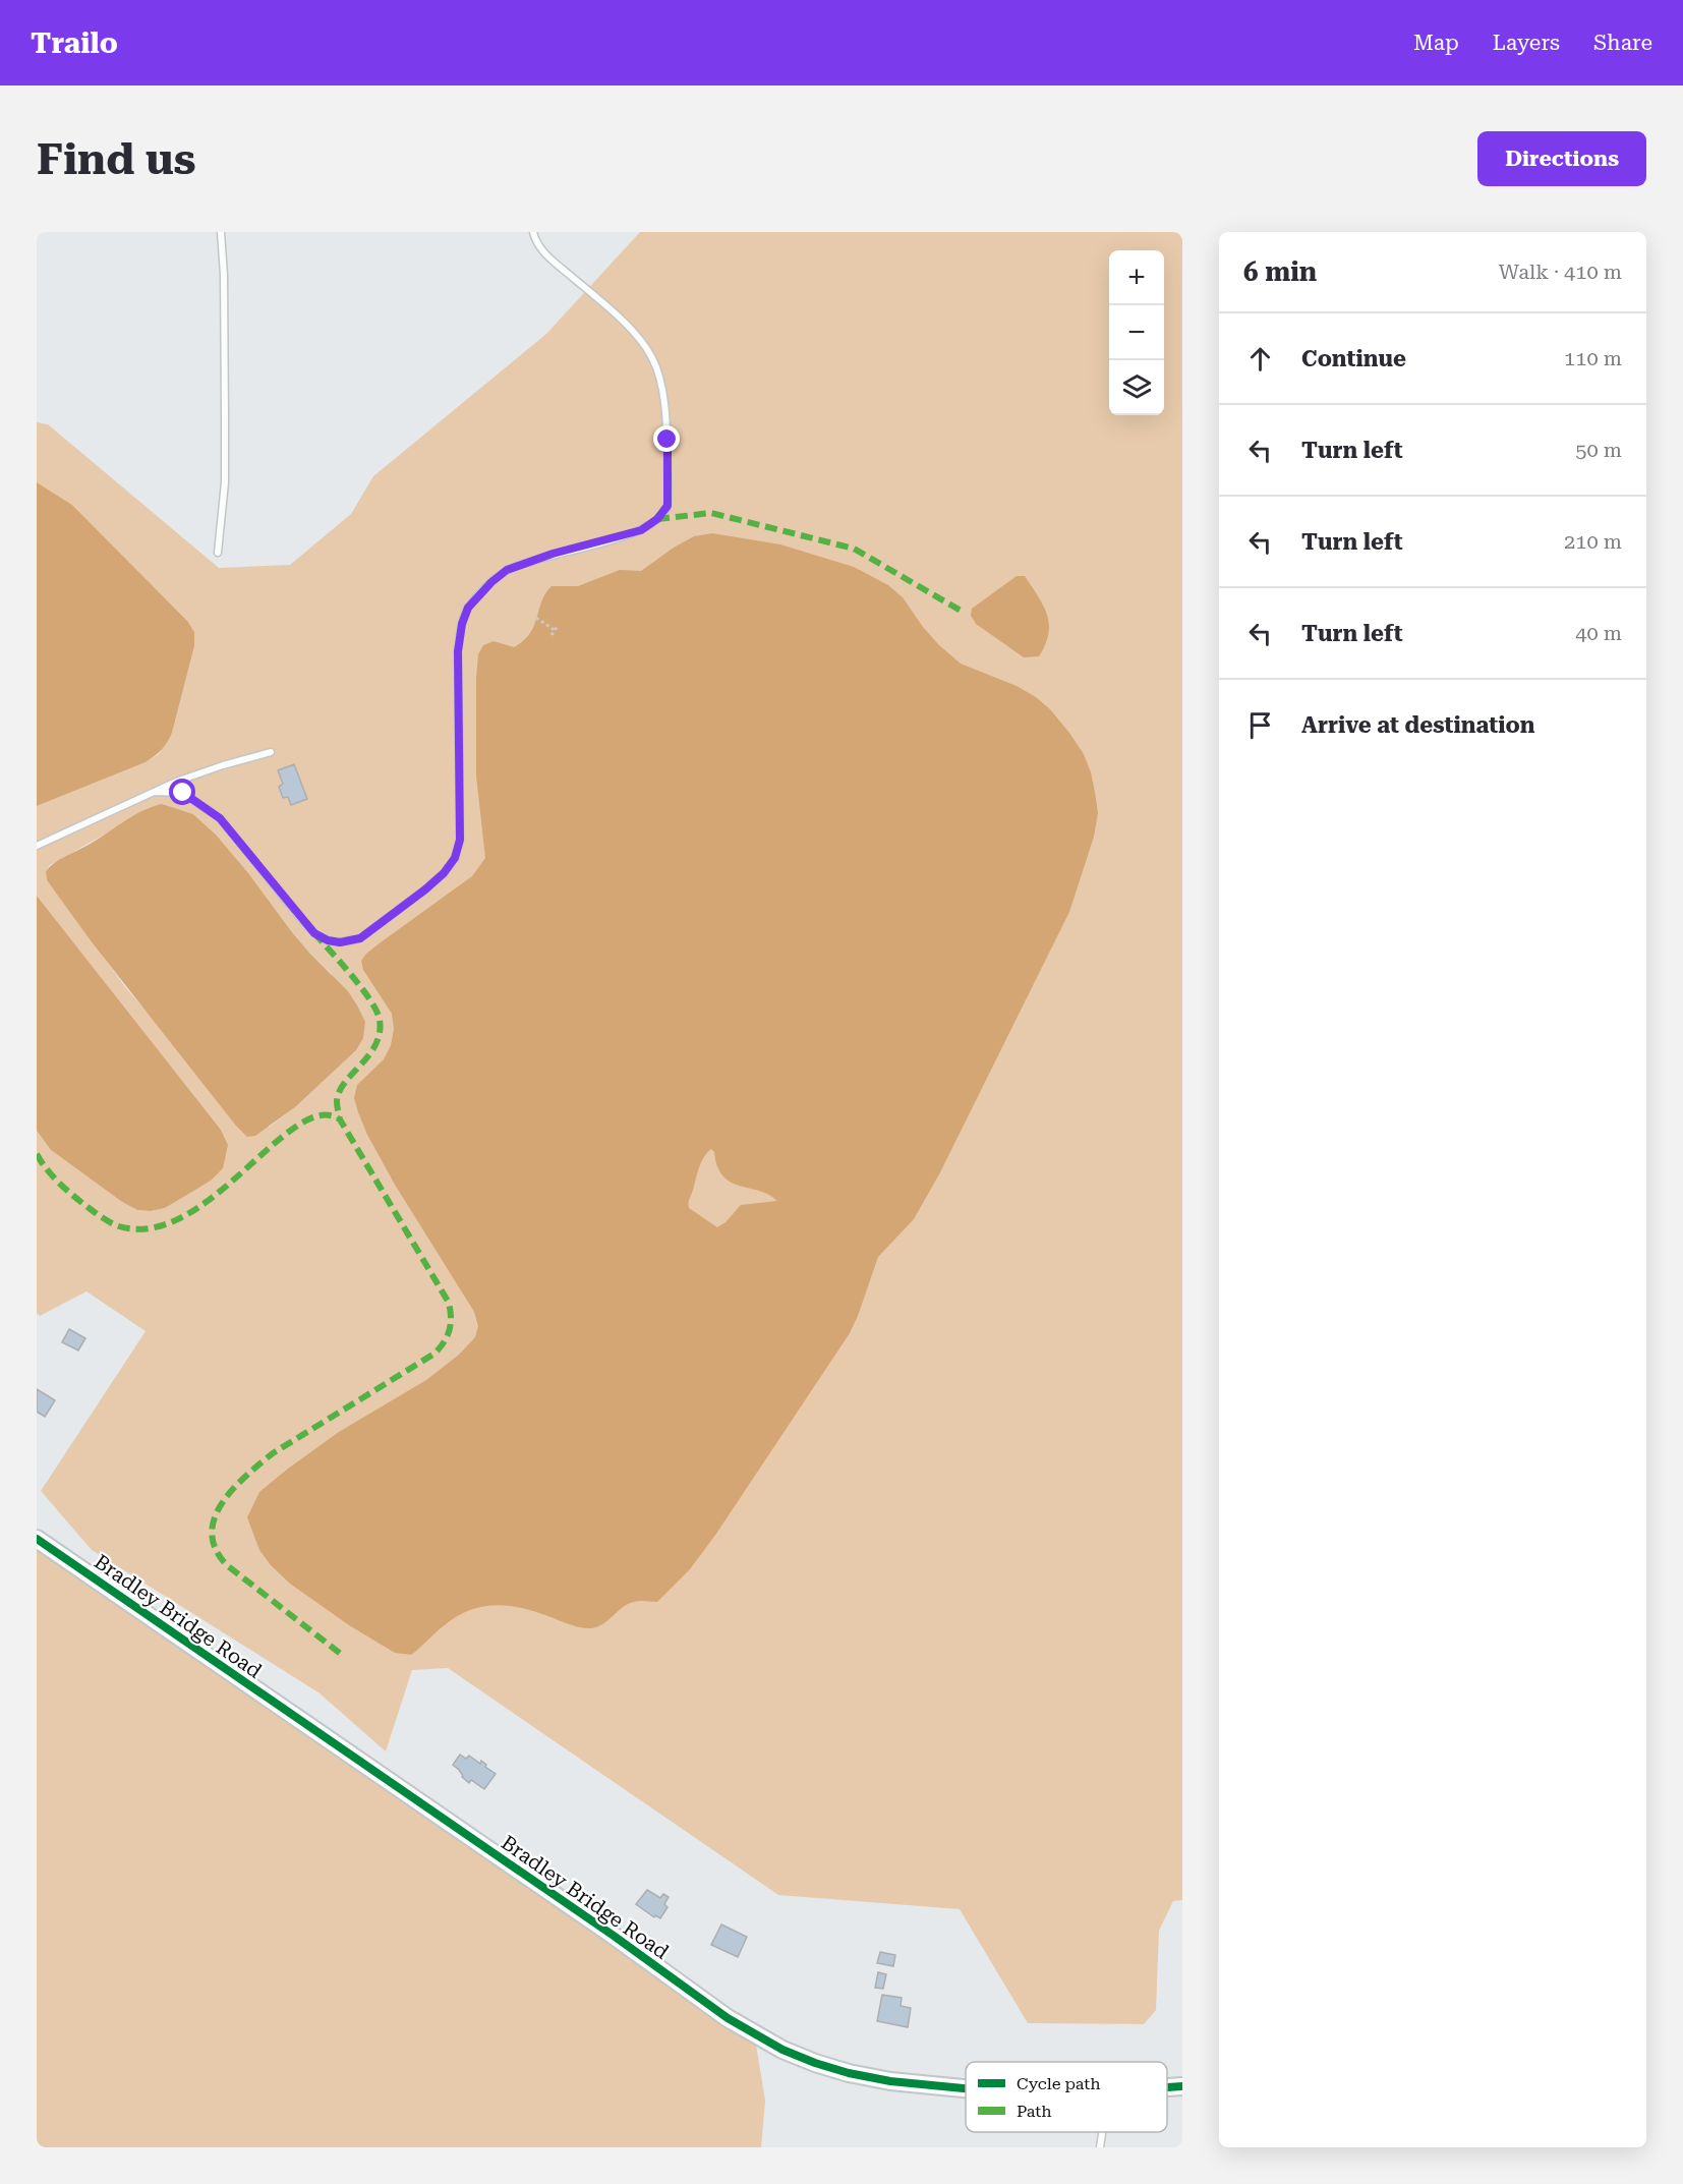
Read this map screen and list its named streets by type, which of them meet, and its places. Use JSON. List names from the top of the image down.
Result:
{
  "streets": {
    "street": ["Bradley Bridge Road"]
  },
  "legend": ["Cycle path", "Path"],
  "page": {
    "header": "Trailo",
    "nav": ["Map", "Layers", "Share"],
    "buttons": "Directions",
    "title": "Find us",
    "heading": ["6 min", "Walk · 410 m"],
    "map_buttons": ["+", "−"],
    "list": [
      ["Continue", "110 m"],
      ["Turn left", "50 m"],
      ["Turn left", "210 m"],
      ["Turn left", "40 m"],
      "Arrive at destination"
    ]
  }
}
